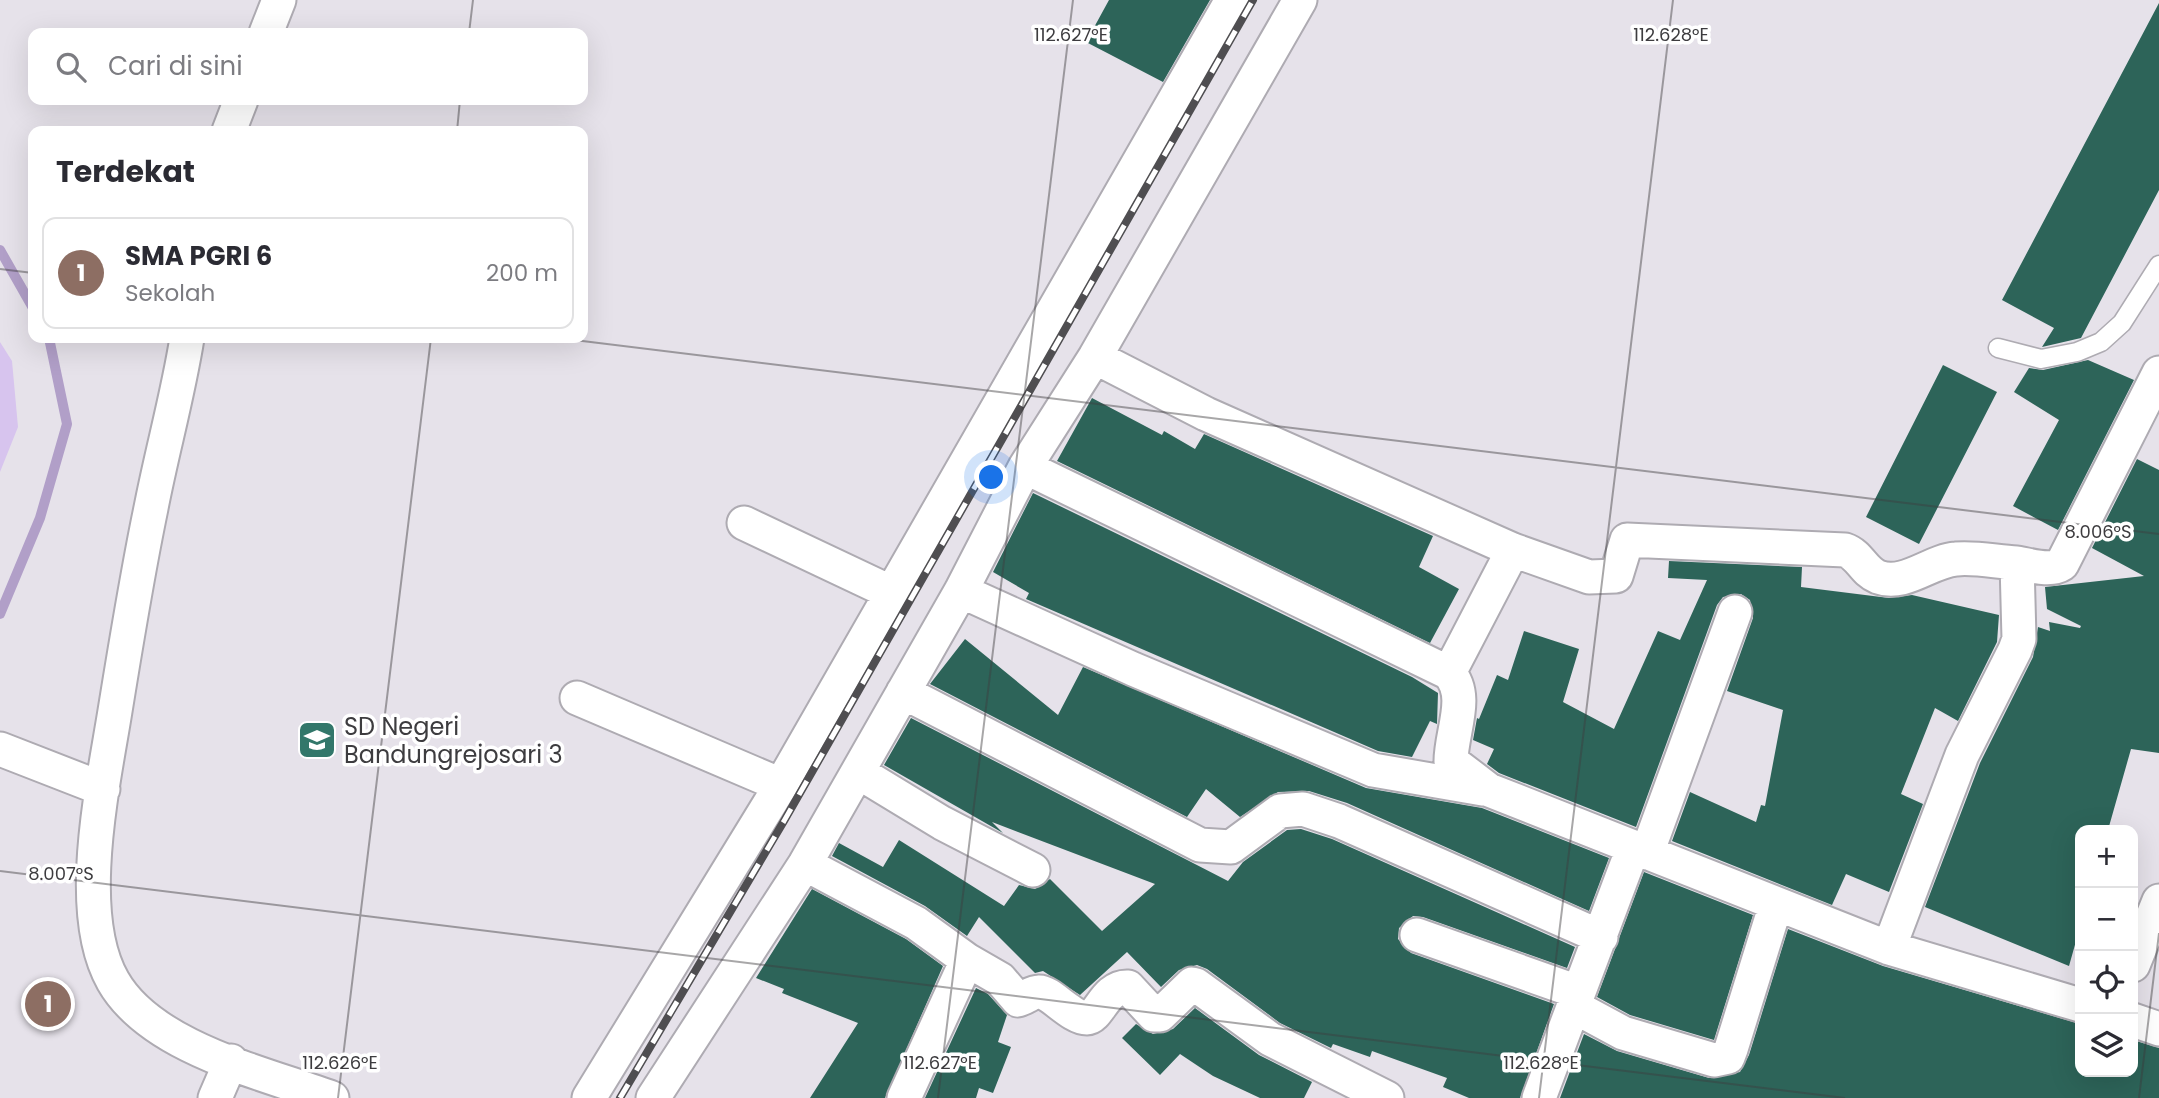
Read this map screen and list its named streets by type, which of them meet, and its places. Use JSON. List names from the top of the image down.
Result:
{
  "places": {
    "school or university": ["SD Negeri Bandungrejosari 3"]
  },
  "page": {
    "search": "Cari di sini",
    "heading": "Terdekat",
    "list": [
      {
        "mark": "1",
        "name": "SMA PGRI 6",
        "note": "Sekolah",
        "value": "200 m"
      }
    ],
    "map_buttons": ["+", "−"],
    "pins": "1"
  },
  "coordinates": [
    "112.627°E",
    "112.628°E",
    "8.006°S",
    "8.007°S",
    "112.626°E"
  ]
}
